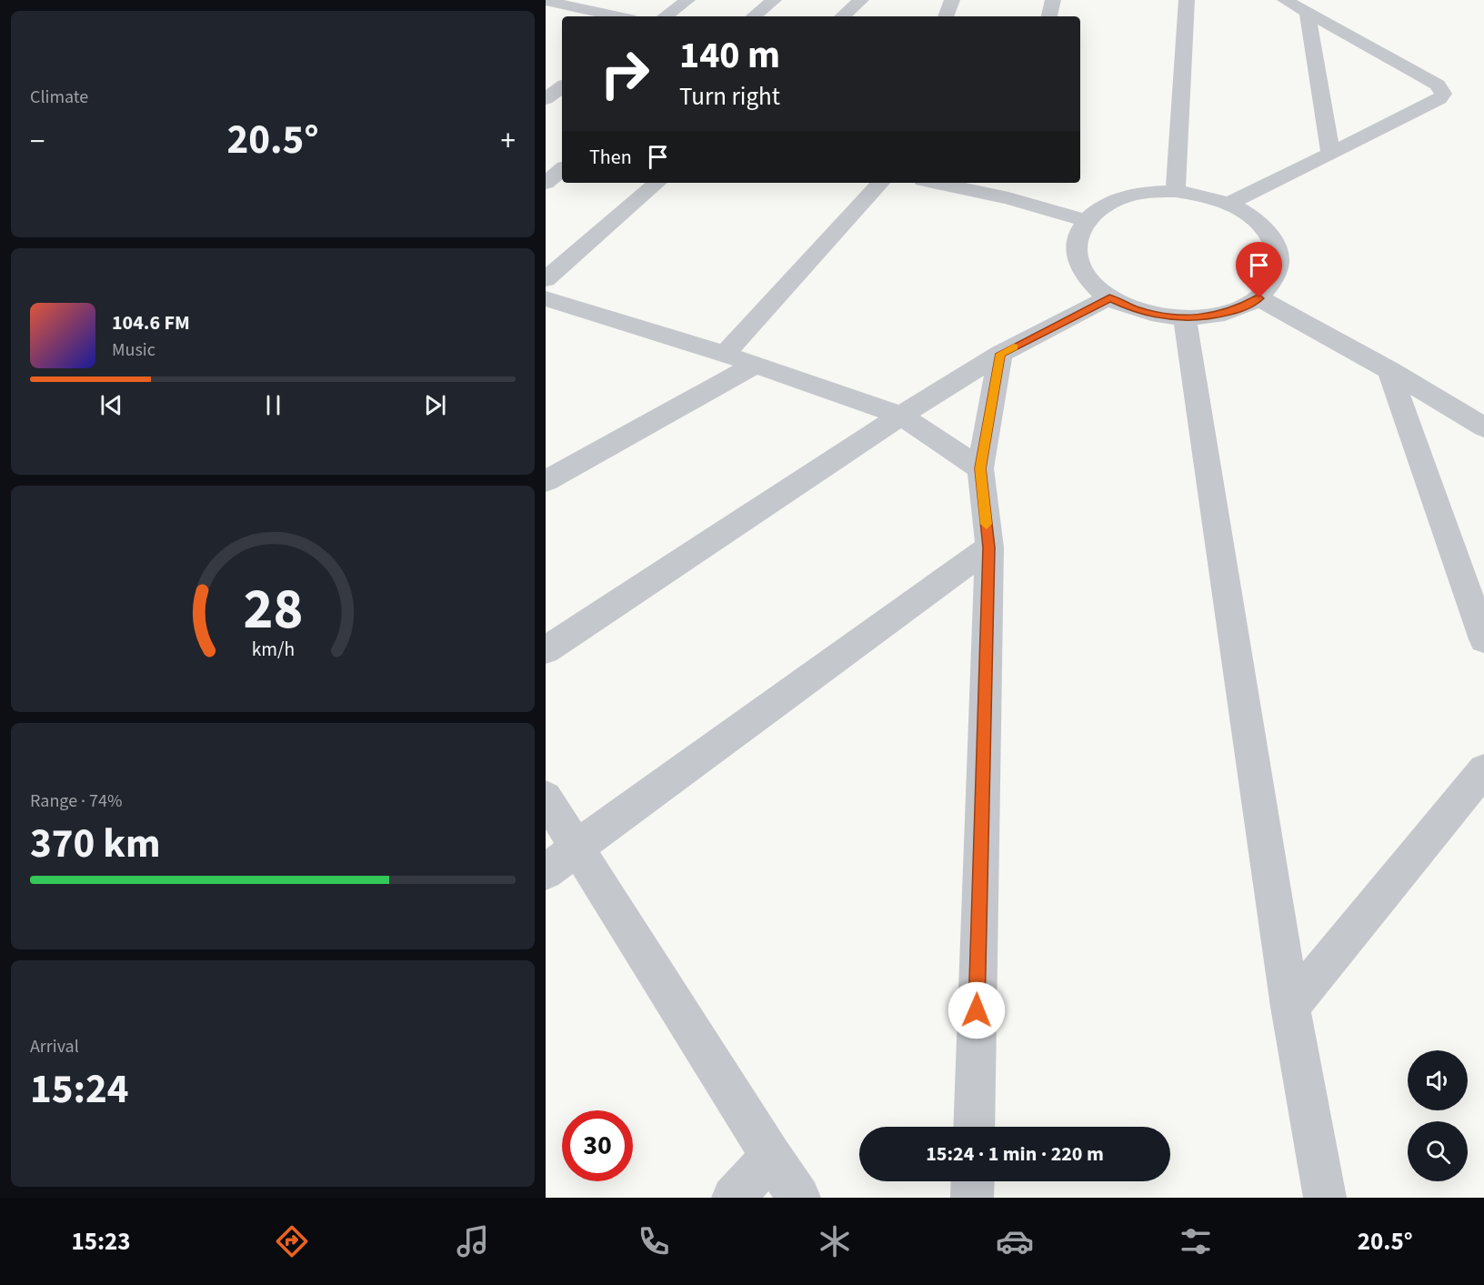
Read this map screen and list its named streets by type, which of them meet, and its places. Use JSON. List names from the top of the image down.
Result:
{
  "page": {
    "tile": [
      "Climate",
      ["Range · 74%", "370 km"],
      ["Arrival", "15:24"]
    ],
    "turn": ["140 m", "Turn right"],
    "heat": ["−", "20.5°", "+"],
    "then": "Then",
    "song": ["104.6 FM", "Music"],
    "limit": "30",
    "trip": "15:24 · 1 min · 220 m",
    "tabs": ["15:23", "20.5°"],
    "gauge": ["28", "km/h"]
  }
}
